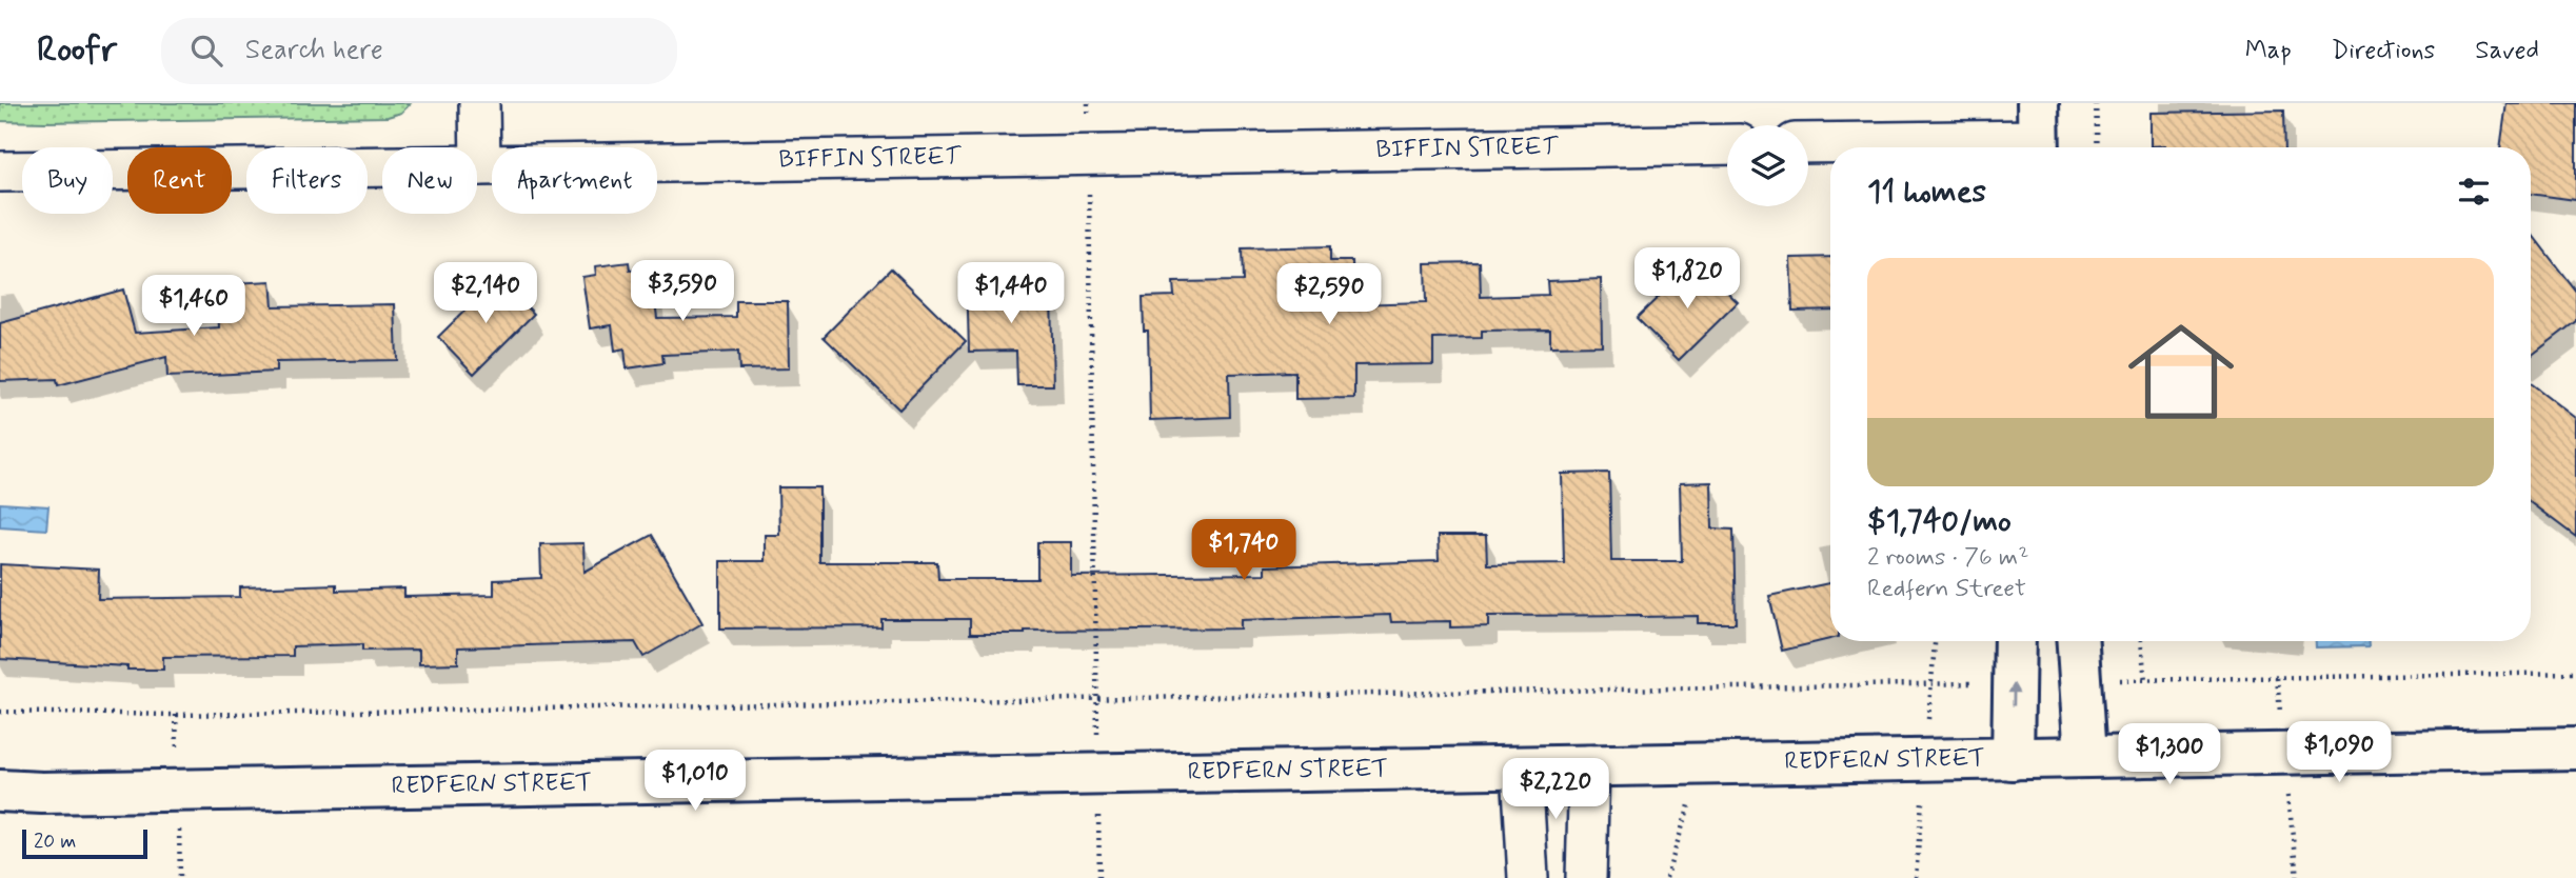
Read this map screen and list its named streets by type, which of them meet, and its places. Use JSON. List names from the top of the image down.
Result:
{
  "streets": {
    "main road": ["REDFERN STREET"],
    "street": ["BIFFIN STREET"]
  },
  "scale_bar": "20 m",
  "page": {
    "header": "Roofr",
    "search": "Search here",
    "nav": ["Map", "Directions", "Saved"],
    "chip": [
      "Buy",
      "Rent",
      "Filters",
      "New",
      "Apartment"
    ],
    "heading": "11 homes",
    "list": [
      {
        "name": "$1,740/mo",
        "note": "2 rooms · 76 m² · Redfern Street"
      }
    ],
    "price": [
      "$1,820",
      "$3,590",
      "$2,140",
      "$1,440",
      "$2,590",
      "$1,460",
      "$1,740",
      "$1,090",
      "$1,300",
      "$1,010",
      "$2,220"
    ],
    "scale": "20 m"
  }
}
